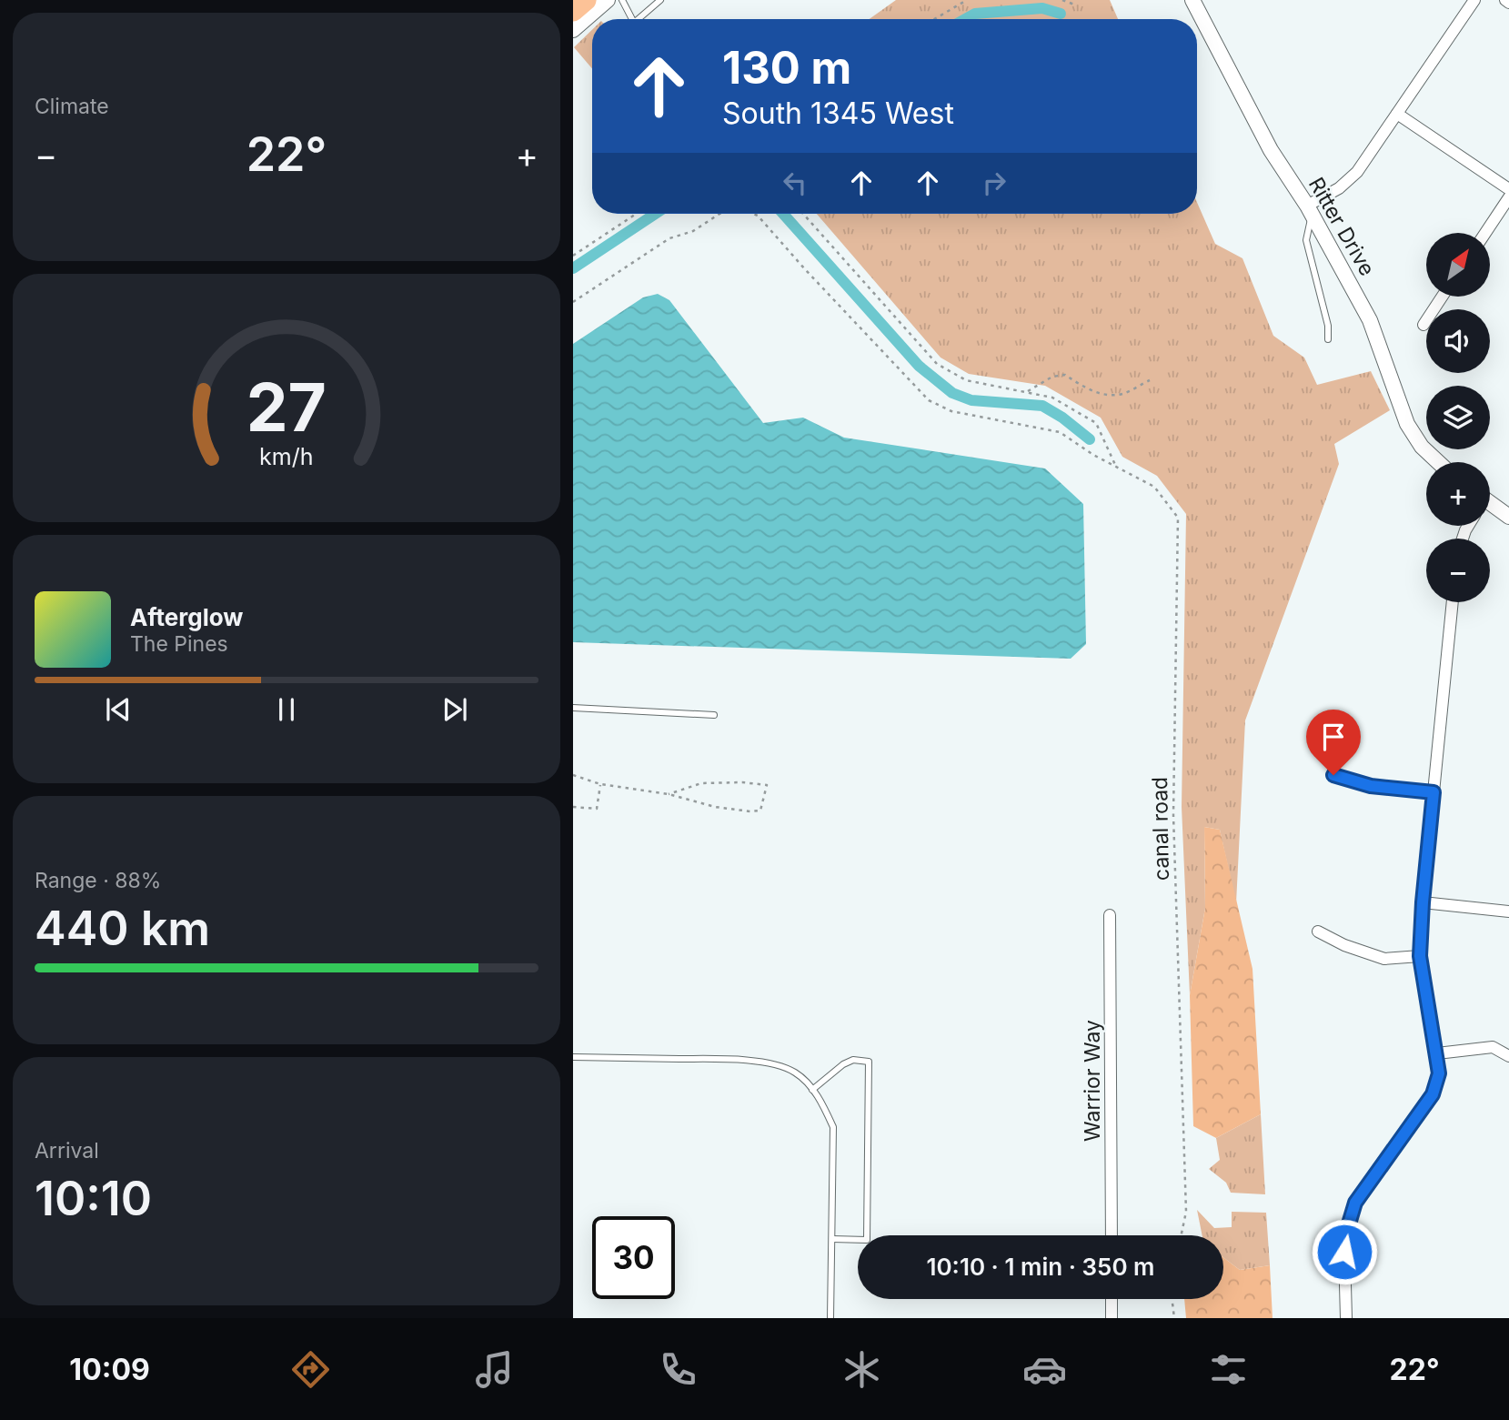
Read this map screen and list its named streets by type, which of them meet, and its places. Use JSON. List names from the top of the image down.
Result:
{
  "streets": {
    "street": ["Ritter Drive", "Warrior Way"],
    "path": ["canal road"]
  },
  "north": "top right",
  "page": {
    "tile": [
      "Climate",
      ["Range · 88%", "440 km"],
      ["Arrival", "10:10"]
    ],
    "turn": ["130 m", "South 1345 West"],
    "heat": ["−", "22°", "+"],
    "map_buttons": ["+", "−"],
    "song": ["Afterglow", "The Pines"],
    "limit": "30",
    "trip": "10:10 · 1 min · 350 m",
    "tabs": ["10:09", "22°"],
    "gauge": ["27", "km/h"]
  }
}
